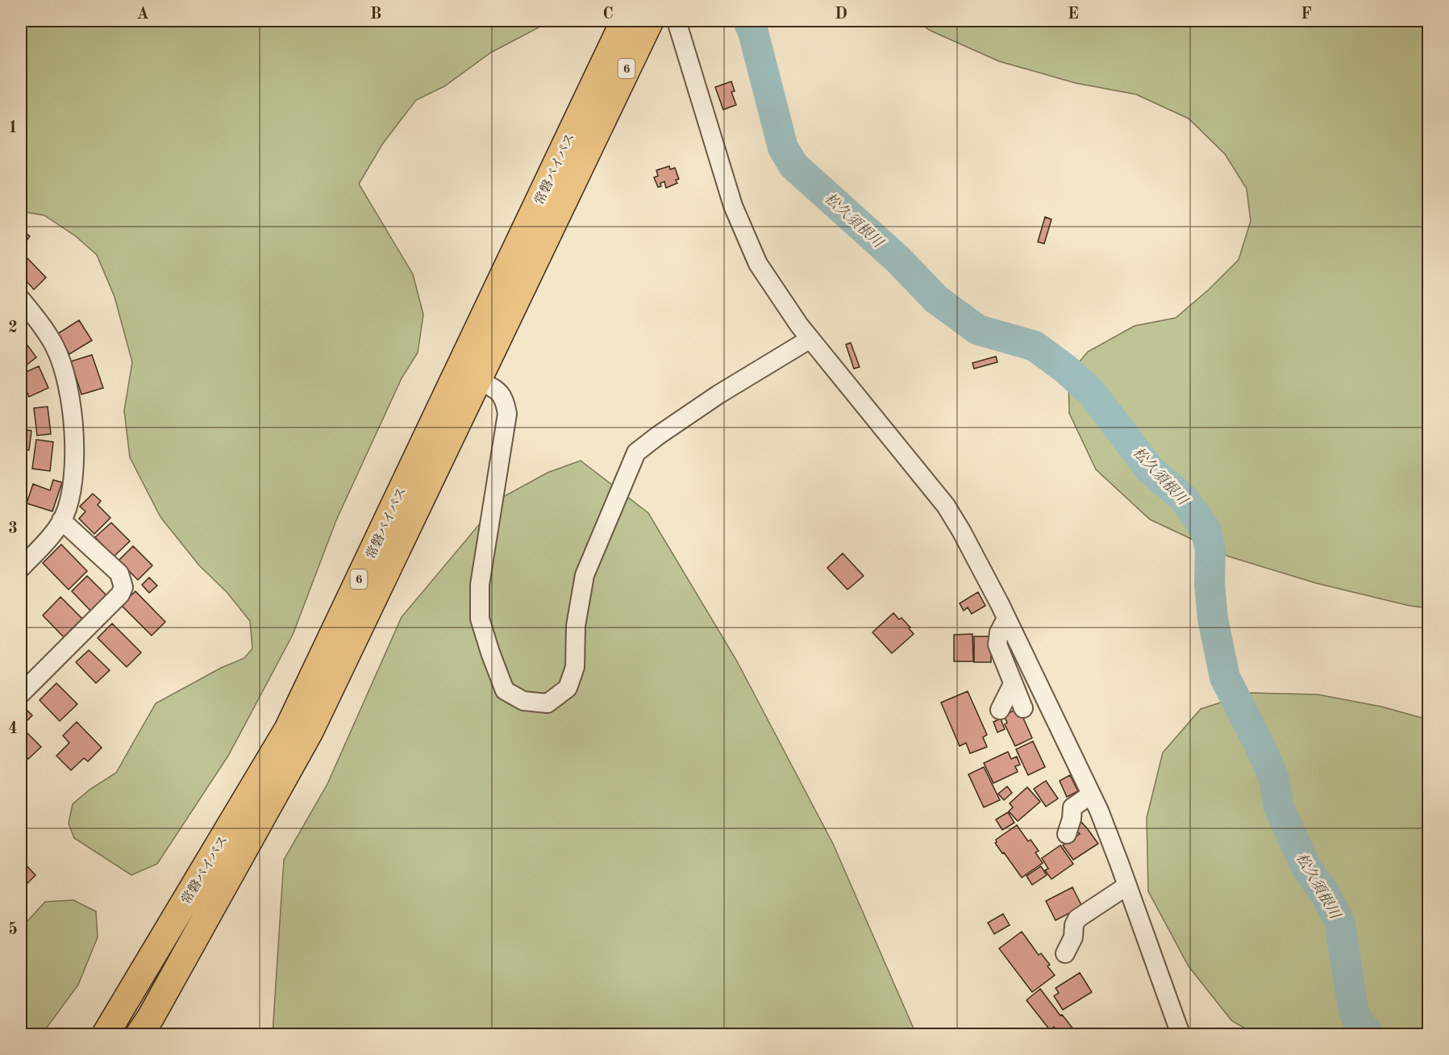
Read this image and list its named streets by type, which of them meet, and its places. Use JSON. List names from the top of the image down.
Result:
{
  "streets": {
    "highway": ["6", "常磐バイパス"]
  },
  "water": ["松久須根川"],
  "grid": {
    "columns": [
      "A",
      "B",
      "C",
      "D",
      "E",
      "F"
    ],
    "rows": [
      "1",
      "2",
      "3",
      "4",
      "5"
    ]
  }
}
